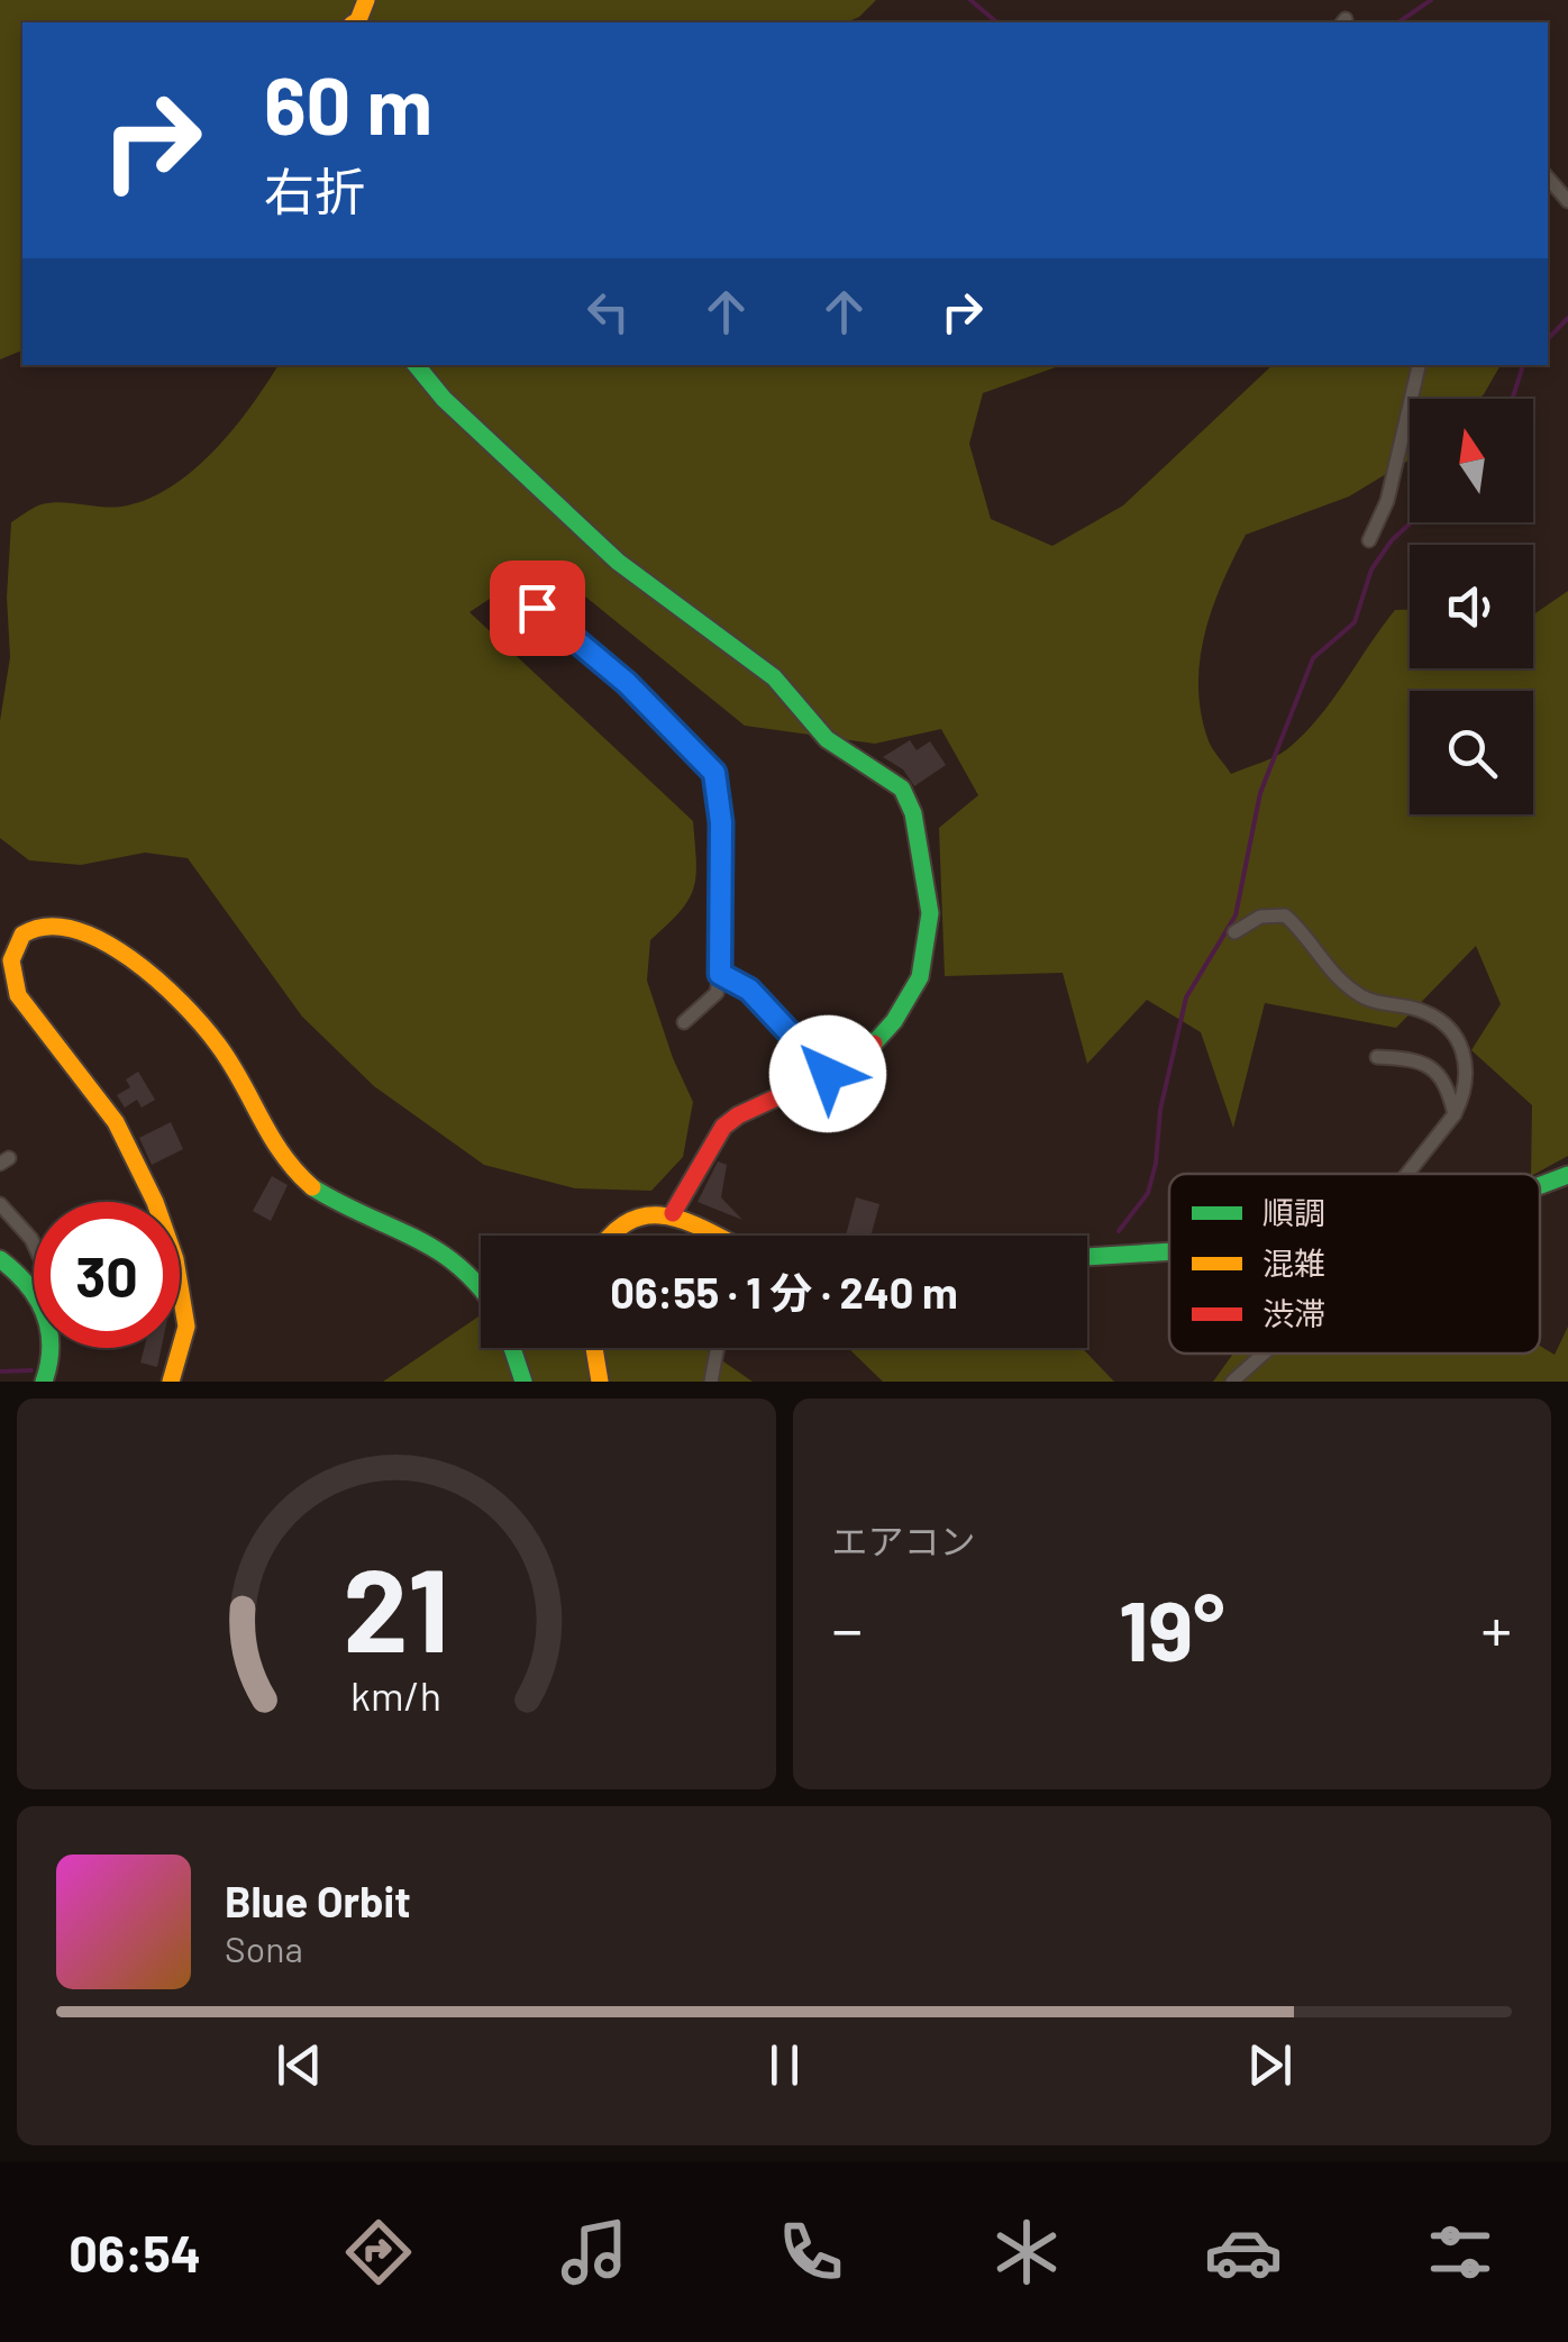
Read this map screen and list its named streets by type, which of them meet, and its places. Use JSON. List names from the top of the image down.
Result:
{
  "legend": ["順調", "混雑", "渋滞"],
  "north": "top",
  "page": {
    "turn": ["60 m", "右折"],
    "limit": "30",
    "trip": "06:55 · 1 分 · 240 m",
    "tile": "エアコン",
    "heat": ["−", "19°", "+"],
    "song": ["Blue Orbit", "Sona"],
    "tabs": "06:54",
    "gauge": ["21", "km/h"]
  }
}
